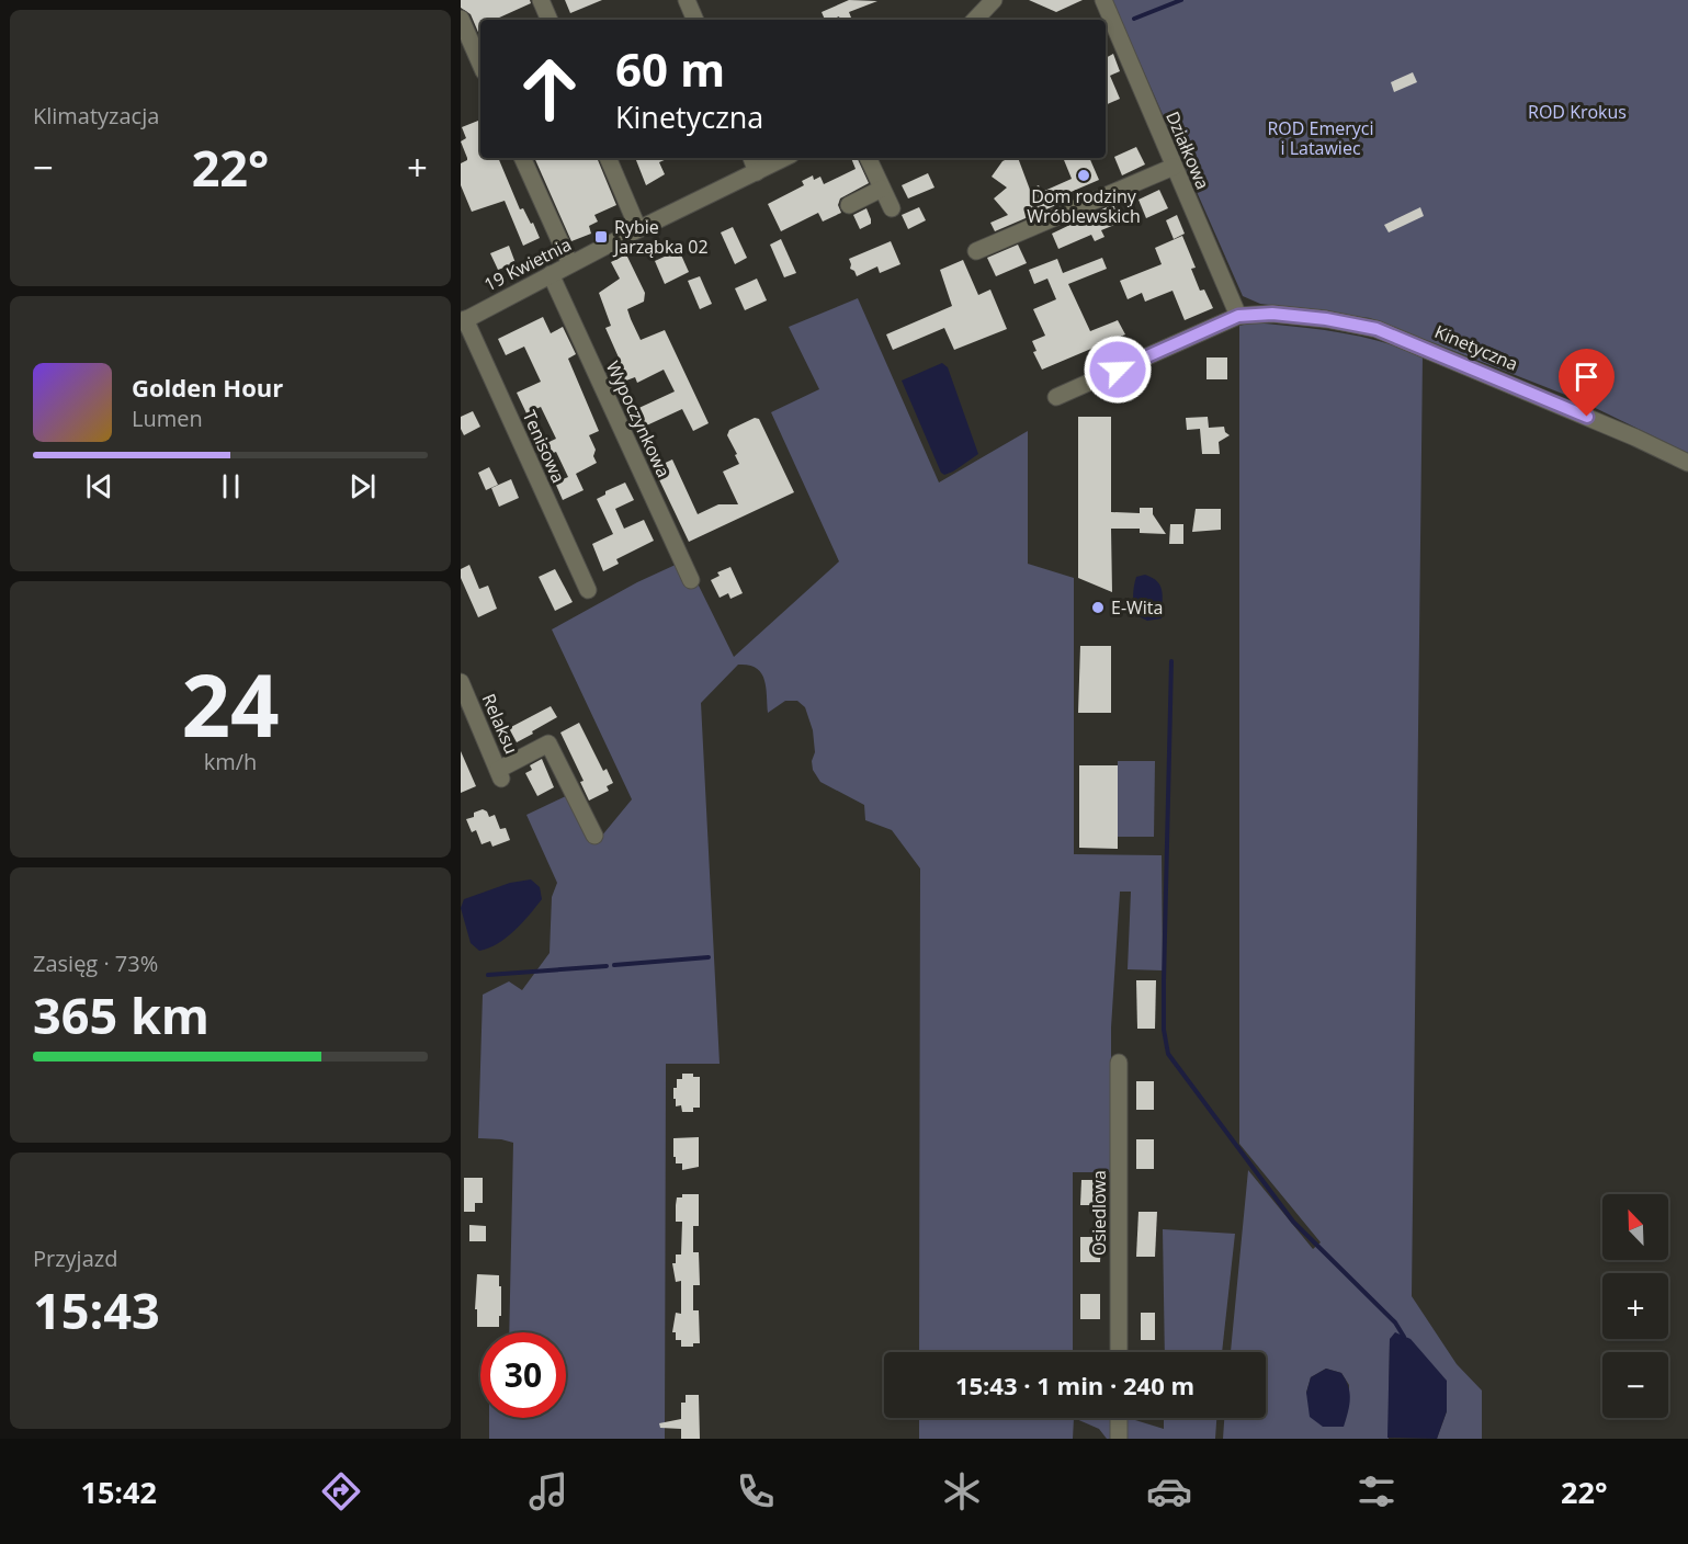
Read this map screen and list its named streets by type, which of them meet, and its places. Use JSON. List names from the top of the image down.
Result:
{
  "streets": {
    "street": [
      "Działkowa",
      "19 Kwietnia",
      "Kinetyczna",
      "Wypoczynkowa",
      "Tenisowa",
      "Relaksu",
      "Osiedlowa"
    ]
  },
  "crossings": [
    ["Działkowa", "Kinetyczna"],
    ["19 Kwietnia", "Wypoczynkowa"],
    ["19 Kwietnia", "Tenisowa"]
  ],
  "parks": ["ROD Krokus", "ROD Emeryci i Latawiec"],
  "places": {
    "other": ["Dom rodziny Wróblewskich", "E-Wita"],
    "transit": ["Rybie Jarząbka 02"]
  },
  "north": "top left",
  "page": {
    "tile": [
      "Klimatyzacja",
      ["24", "km/h"],
      ["Zasięg · 73%", "365 km"],
      ["Przyjazd", "15:43"]
    ],
    "turn": ["60 m", "Kinetyczna"],
    "heat": ["−", "22°", "+"],
    "song": ["Golden Hour", "Lumen"],
    "map_buttons": ["+", "−"],
    "limit": "30",
    "trip": "15:43 · 1 min · 240 m",
    "tabs": ["15:42", "22°"]
  }
}
